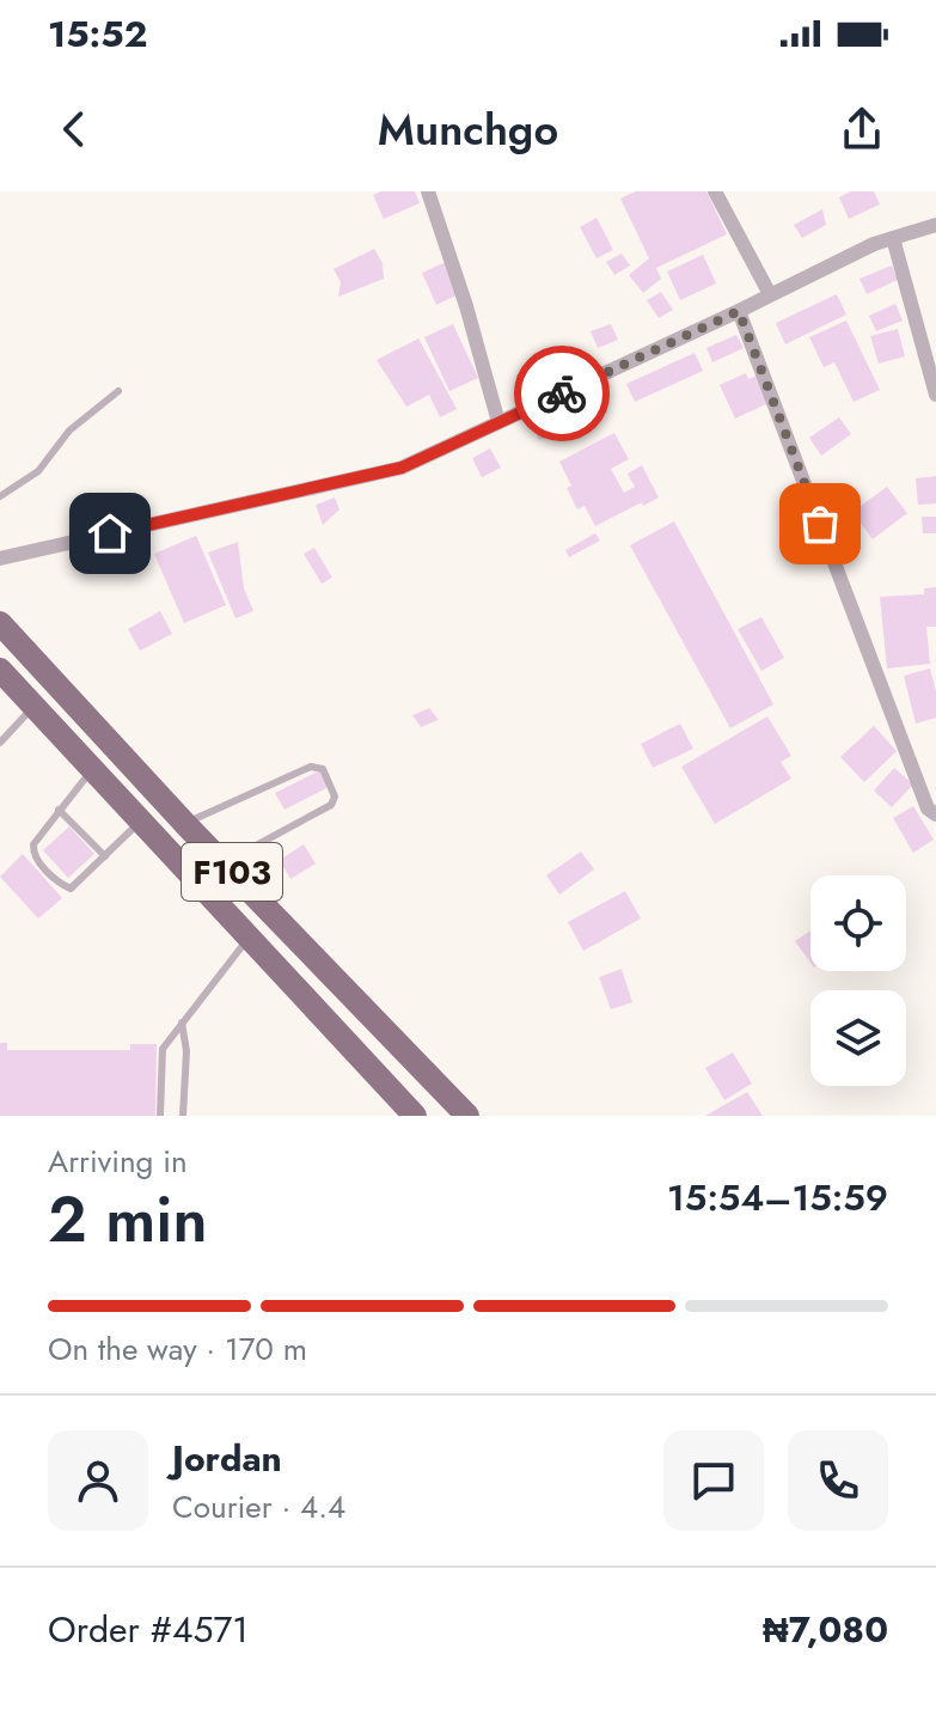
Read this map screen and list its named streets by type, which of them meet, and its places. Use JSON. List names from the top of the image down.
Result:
{
  "streets": {
    "main road": ["F103"]
  },
  "page": {
    "status": "15:52",
    "header": "Munchgo",
    "heading": ["2 min", "Arriving in", "15:54–15:59"],
    "panel": [
      "Jordan",
      "Courier · 4.4",
      "Order #4571",
      "₦7,080"
    ],
    "bar": "On the way · 170 m"
  }
}
